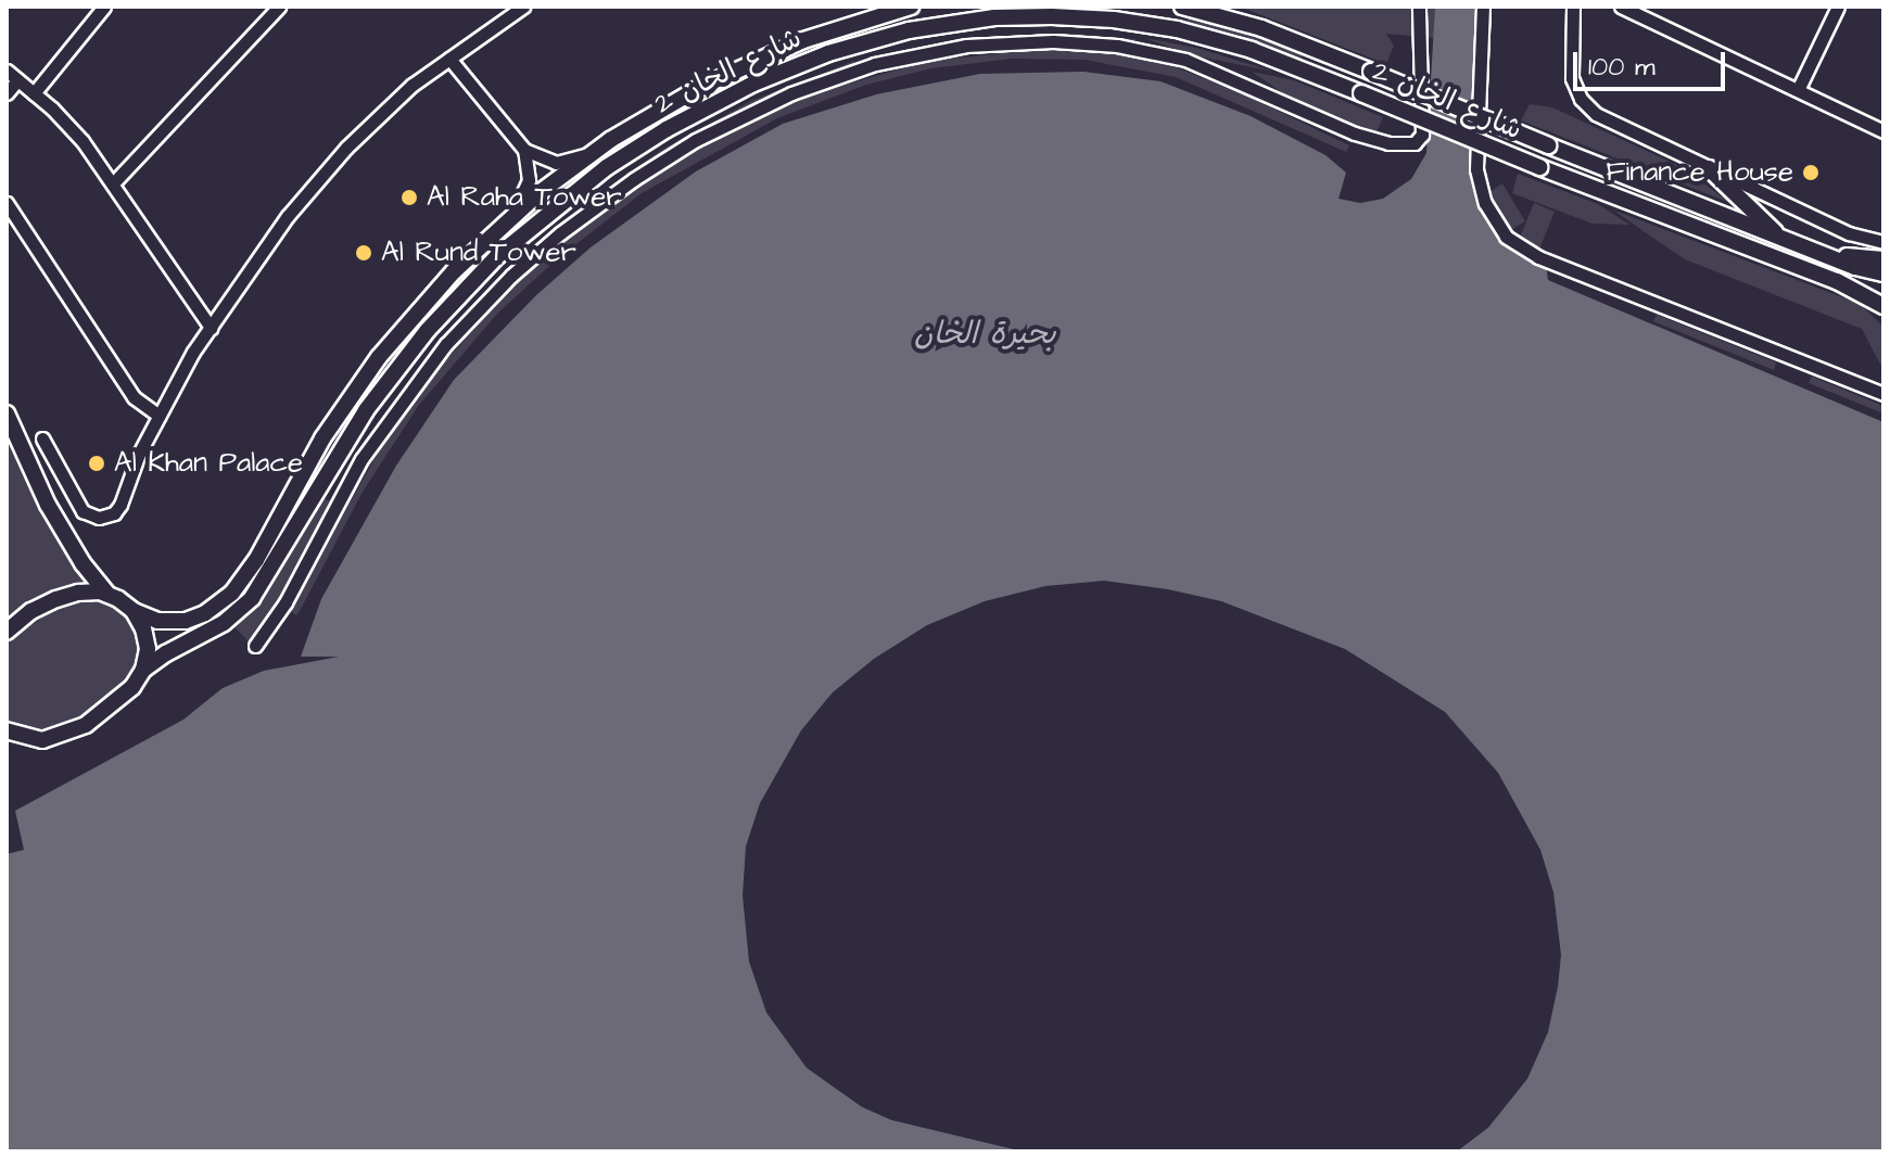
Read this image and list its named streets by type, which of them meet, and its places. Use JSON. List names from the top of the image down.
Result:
{
  "streets": {
    "main road": ["شارع الخان 2"]
  },
  "water": ["بحيرة الخان"],
  "places": [
    "Finance House",
    "Al Raha Tower",
    "Al Rund Tower",
    "Al Khan Palace"
  ],
  "scale_bar": "100 m"
}
